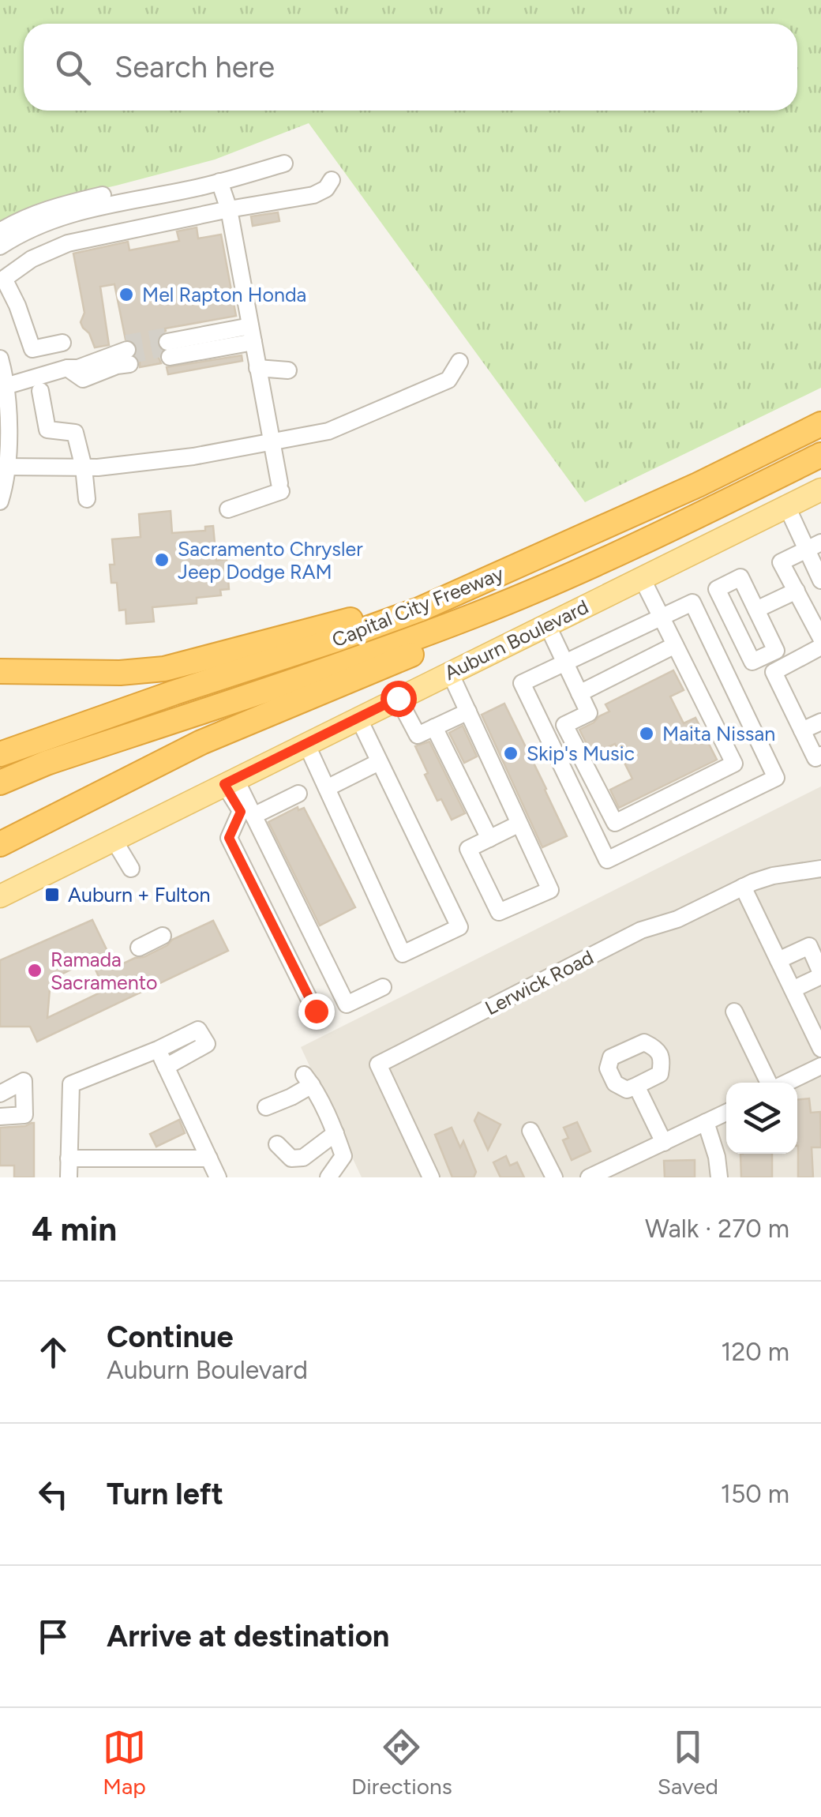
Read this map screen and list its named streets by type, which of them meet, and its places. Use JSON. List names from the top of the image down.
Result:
{
  "streets": {
    "highway": ["Capital City Freeway"],
    "main road": ["Auburn Boulevard"],
    "street": ["Lerwick Road"]
  },
  "places": {
    "other": [
      "Mel Rapton Honda",
      "Sacramento Chrysler Jeep Dodge RAM",
      "Maita Nissan",
      "Skip's Music",
      "Ramada Sacramento"
    ],
    "transit": ["Auburn + Fulton"]
  },
  "page": {
    "search": "Search here",
    "heading": ["4 min", "Walk · 270 m"],
    "list": [
      ["Continue", "Auburn Boulevard", "120 m"],
      ["Turn left", "150 m"],
      "Arrive at destination"
    ],
    "nav": ["Map", "Directions", "Saved"]
  }
}
